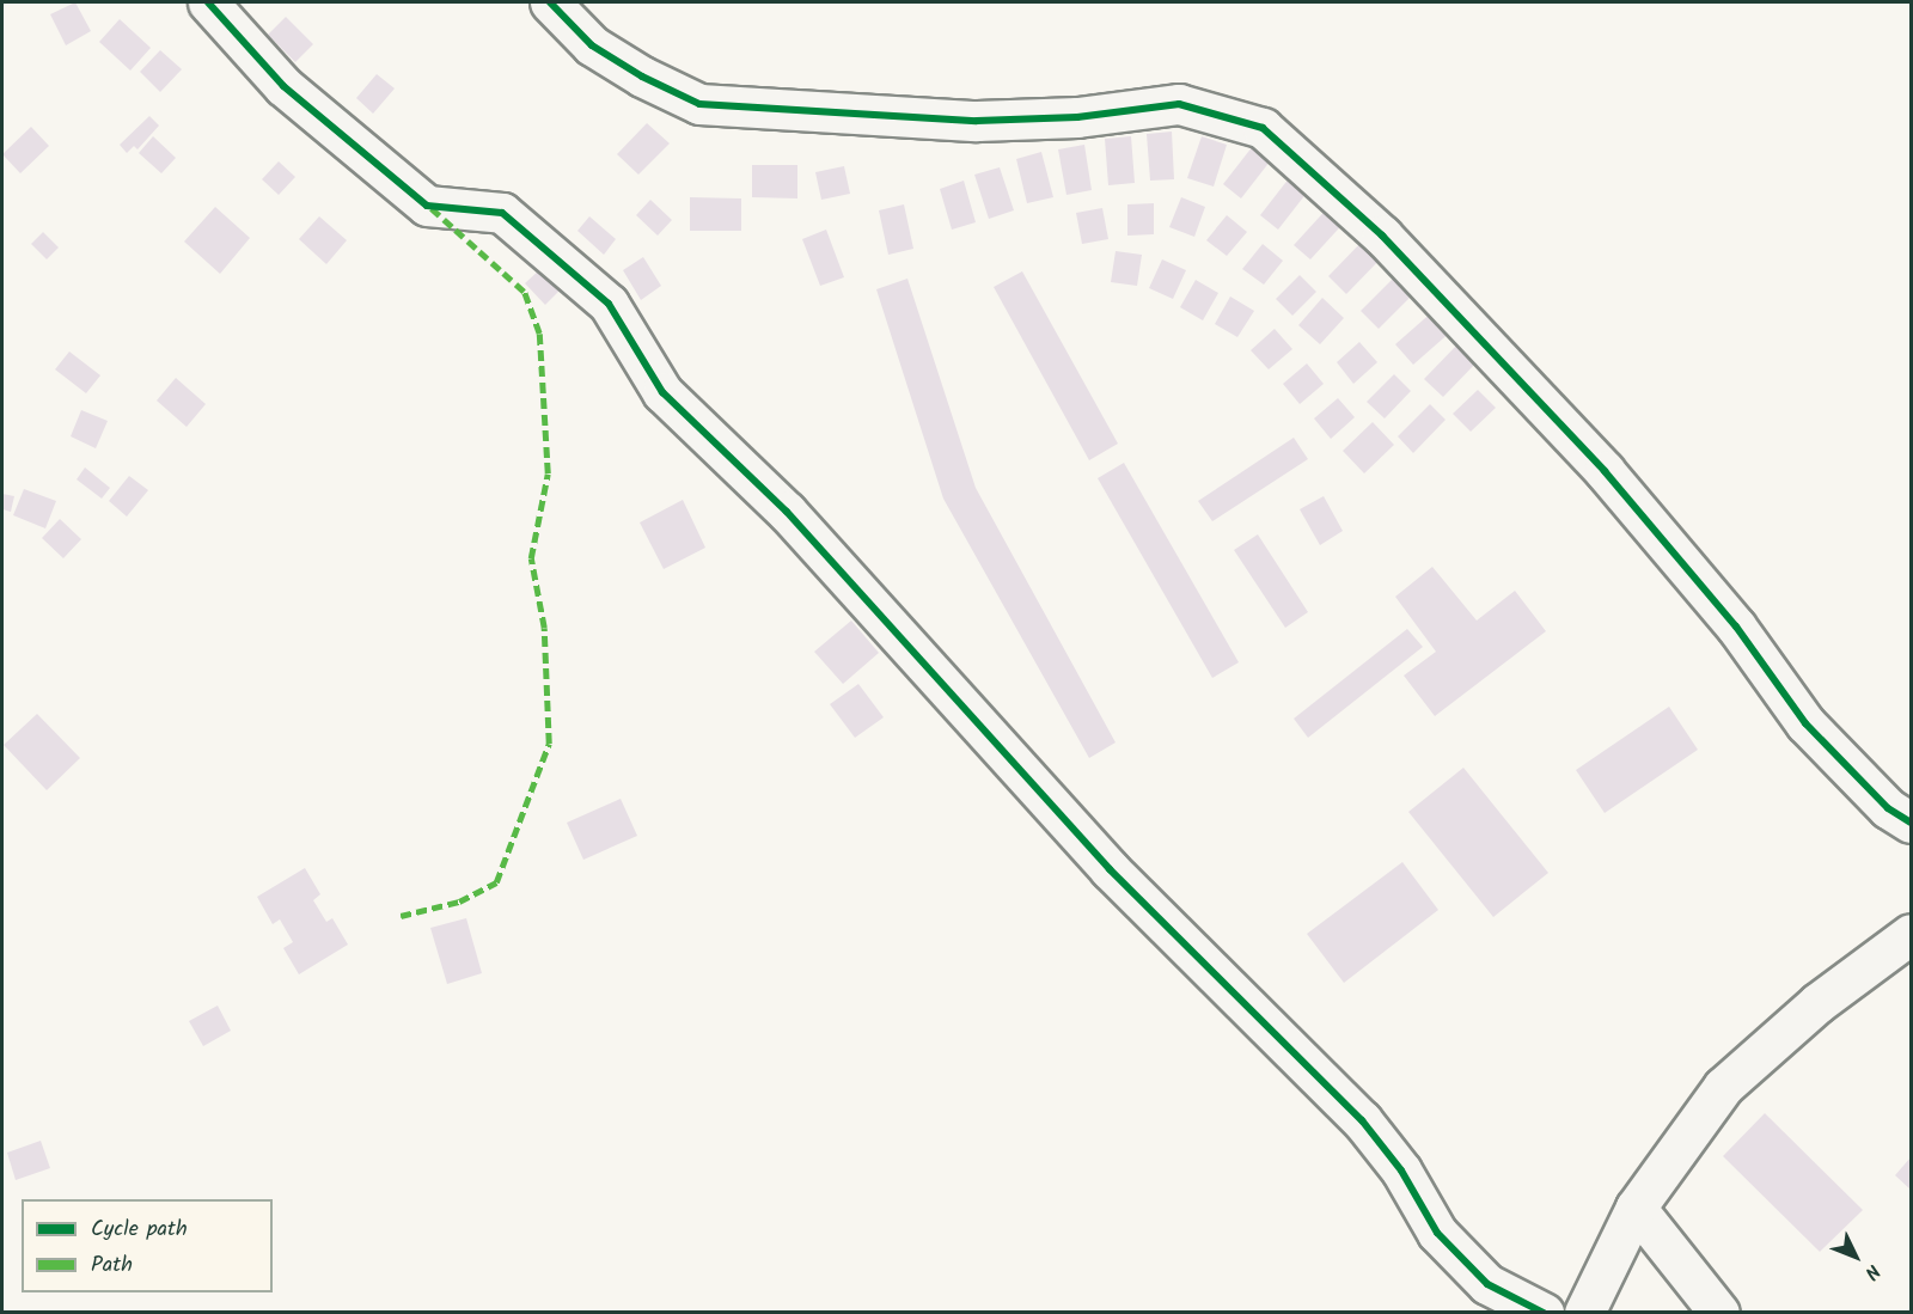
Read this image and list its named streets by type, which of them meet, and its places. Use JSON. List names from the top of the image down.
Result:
{
  "legend": ["Cycle path", "Path"],
  "north": "bottom right"
}
